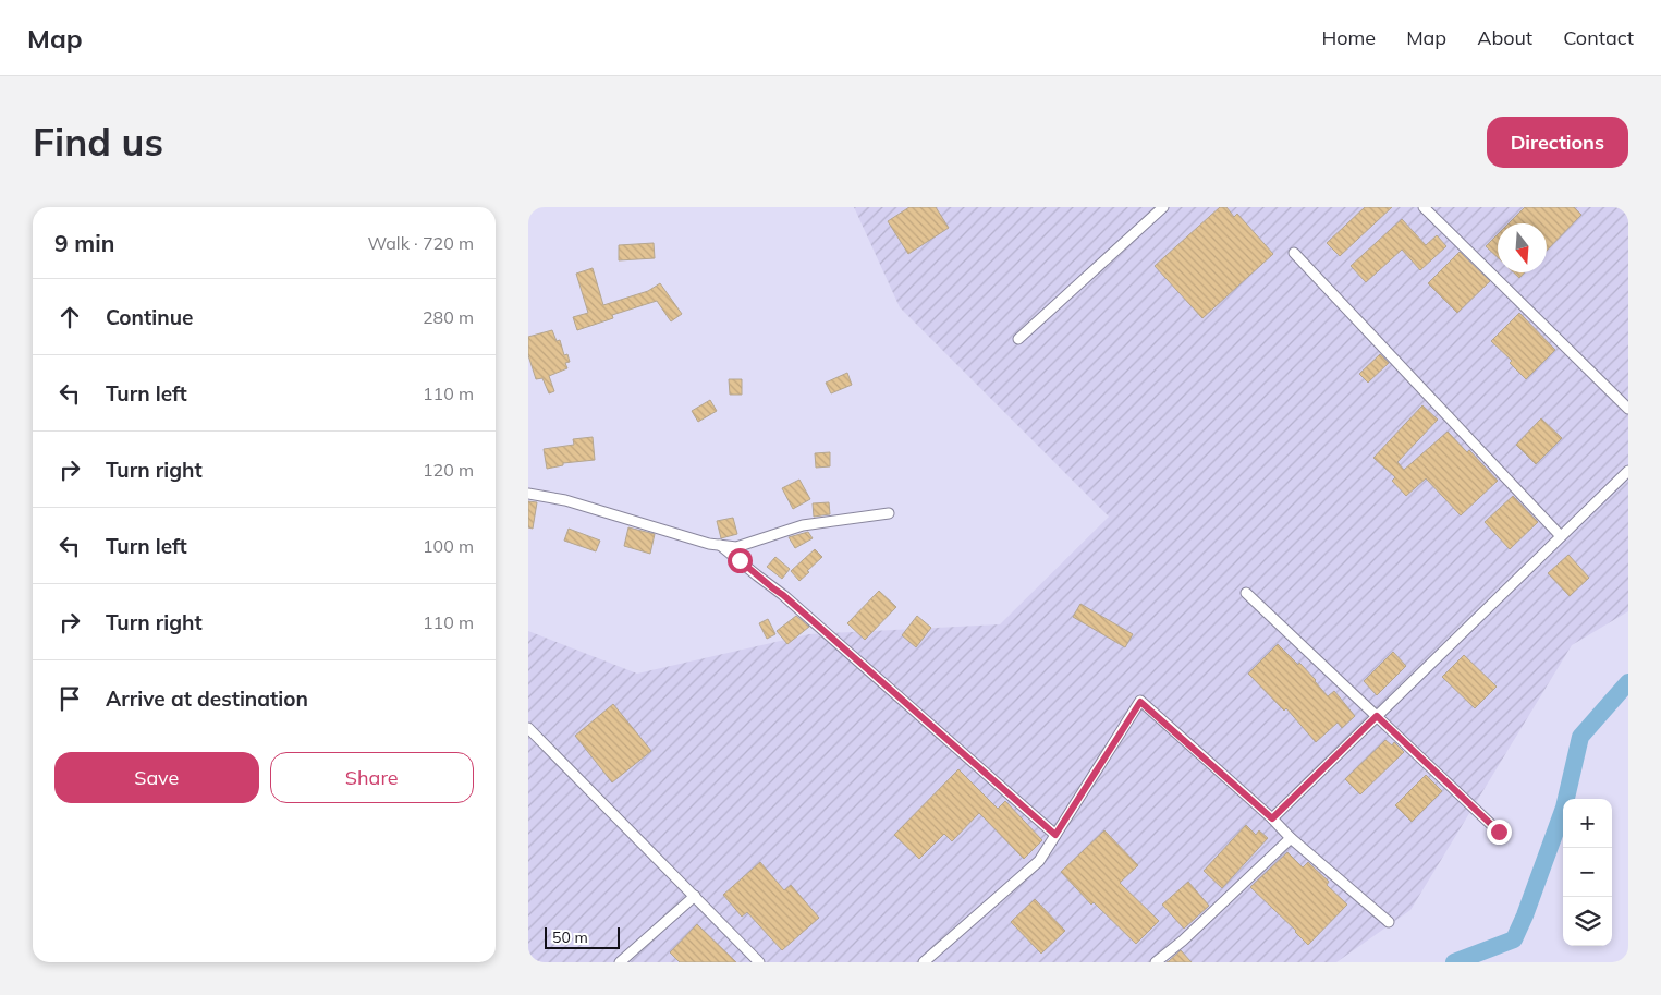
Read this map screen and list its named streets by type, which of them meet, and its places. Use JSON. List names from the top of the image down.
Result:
{
  "scale_bar": "50 m",
  "north": "bottom",
  "page": {
    "header": "Map",
    "nav": [
      "Home",
      "Map",
      "About",
      "Contact"
    ],
    "buttons": [
      "Directions",
      ["Save", "Share"]
    ],
    "title": "Find us",
    "heading": ["9 min", "Walk · 720 m"],
    "list": [
      ["Continue", "280 m"],
      ["Turn left", "110 m"],
      ["Turn right", "120 m"],
      ["Turn left", "100 m"],
      ["Turn right", "110 m"],
      "Arrive at destination"
    ],
    "map_buttons": ["+", "−"],
    "scale": "50 m"
  }
}
